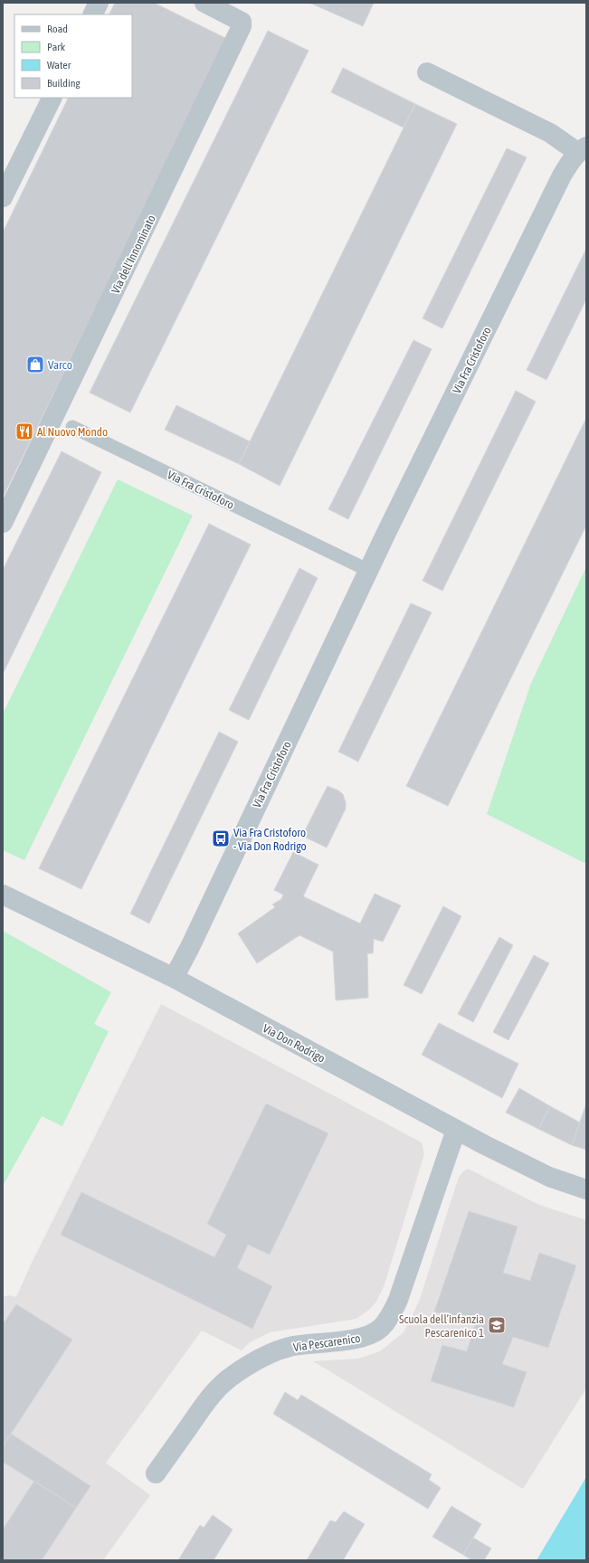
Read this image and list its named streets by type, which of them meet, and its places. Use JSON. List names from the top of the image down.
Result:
{
  "streets": {
    "street": [
      "Via dell'Innominato",
      "Via Fra Cristoforo",
      "Via Don Rodrigo",
      "Via Pescarenico"
    ]
  },
  "crossings": [
    ["Via Fra Cristoforo", "Via Don Rodrigo"],
    ["Via Don Rodrigo", "Via Pescarenico"]
  ],
  "places": {
    "shop": ["Varco"],
    "restaurant": ["Al Nuovo Mondo"],
    "bus stop": ["Via Fra Cristoforo - Via Don Rodrigo"],
    "school or university": ["Scuola dell’infanzia Pescarenico 1"]
  },
  "legend": [
    "Road",
    "Park",
    "Water",
    "Building"
  ]
}
